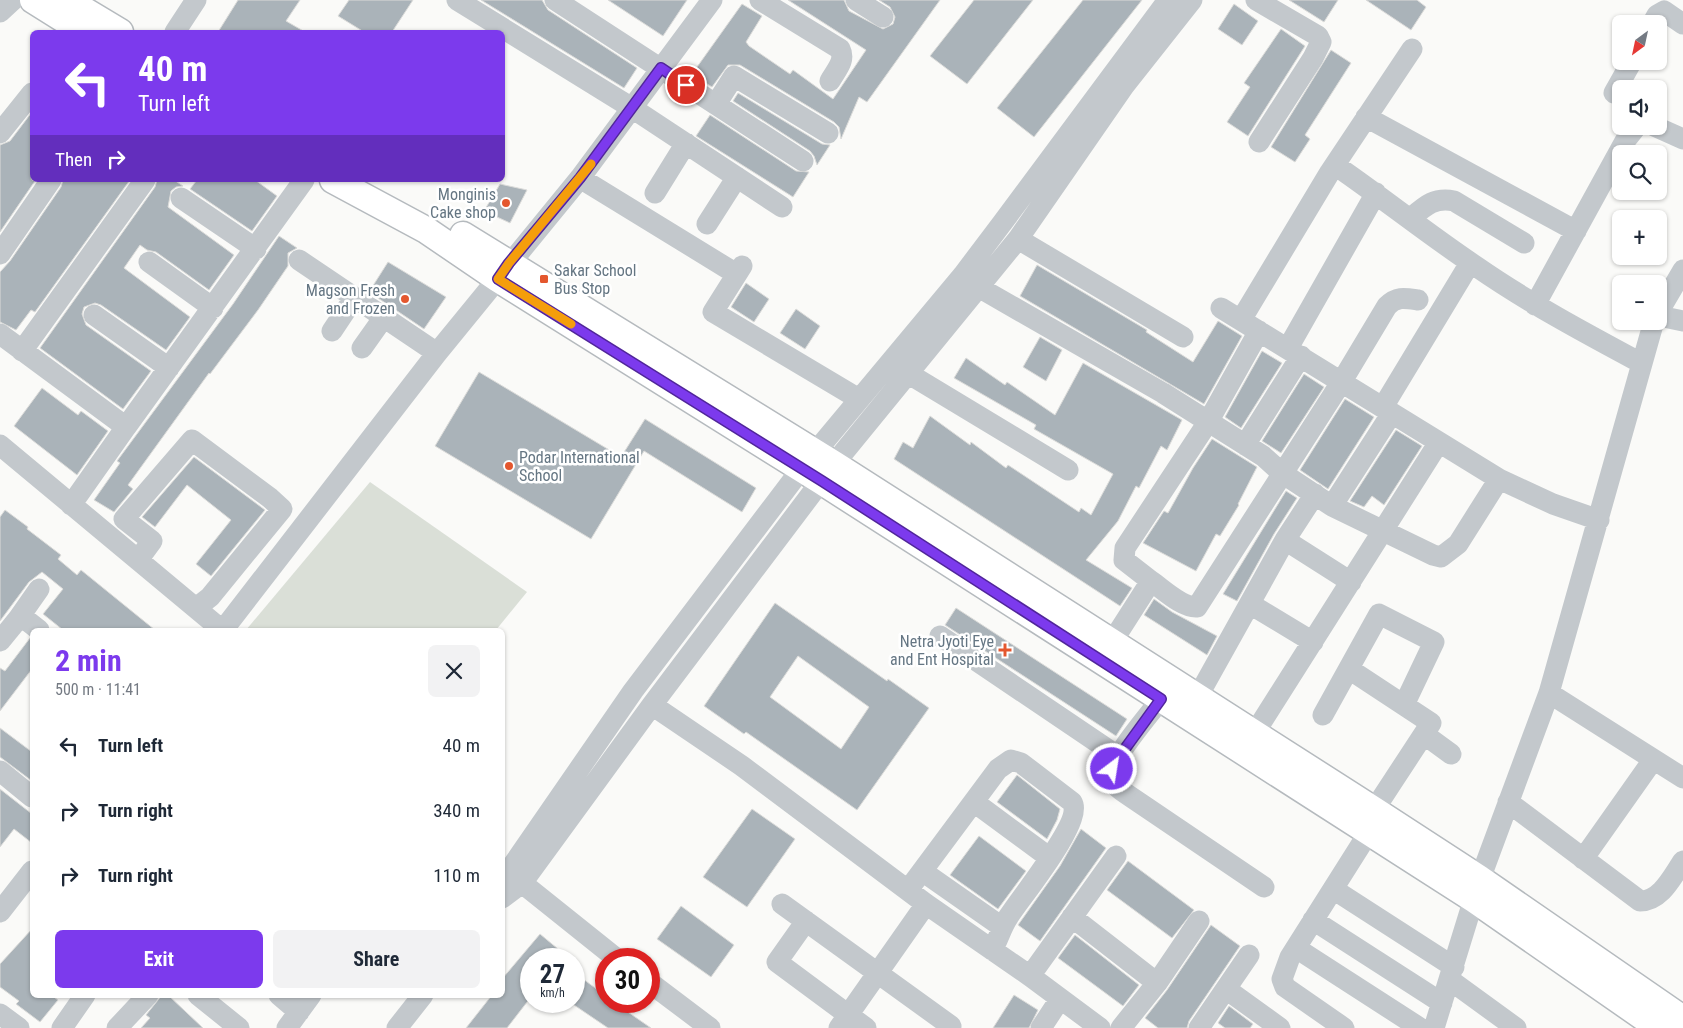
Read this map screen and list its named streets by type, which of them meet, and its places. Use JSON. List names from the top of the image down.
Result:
{
  "places": {
    "other": ["Monginis Cake shop", "Magson Fresh and Frozen", "Podar International School"],
    "transit": ["Sakar School Bus Stop"],
    "health": ["Netra Jyoti Eye and Ent Hospital"]
  },
  "north": "bottom left",
  "page": {
    "map_buttons": ["+", "−"],
    "turn": ["40 m", "Turn left"],
    "then": "Then",
    "heading": ["2 min", "500 m · 11:41"],
    "list": [
      {
        "name": "Turn left",
        "value": "40 m"
      },
      {
        "name": "Turn right",
        "value": "340 m"
      },
      {
        "name": "Turn right",
        "value": "110 m"
      }
    ],
    "buttons": ["Exit", "Share"],
    "speed": "27 km/h",
    "limit": "30"
  }
}
